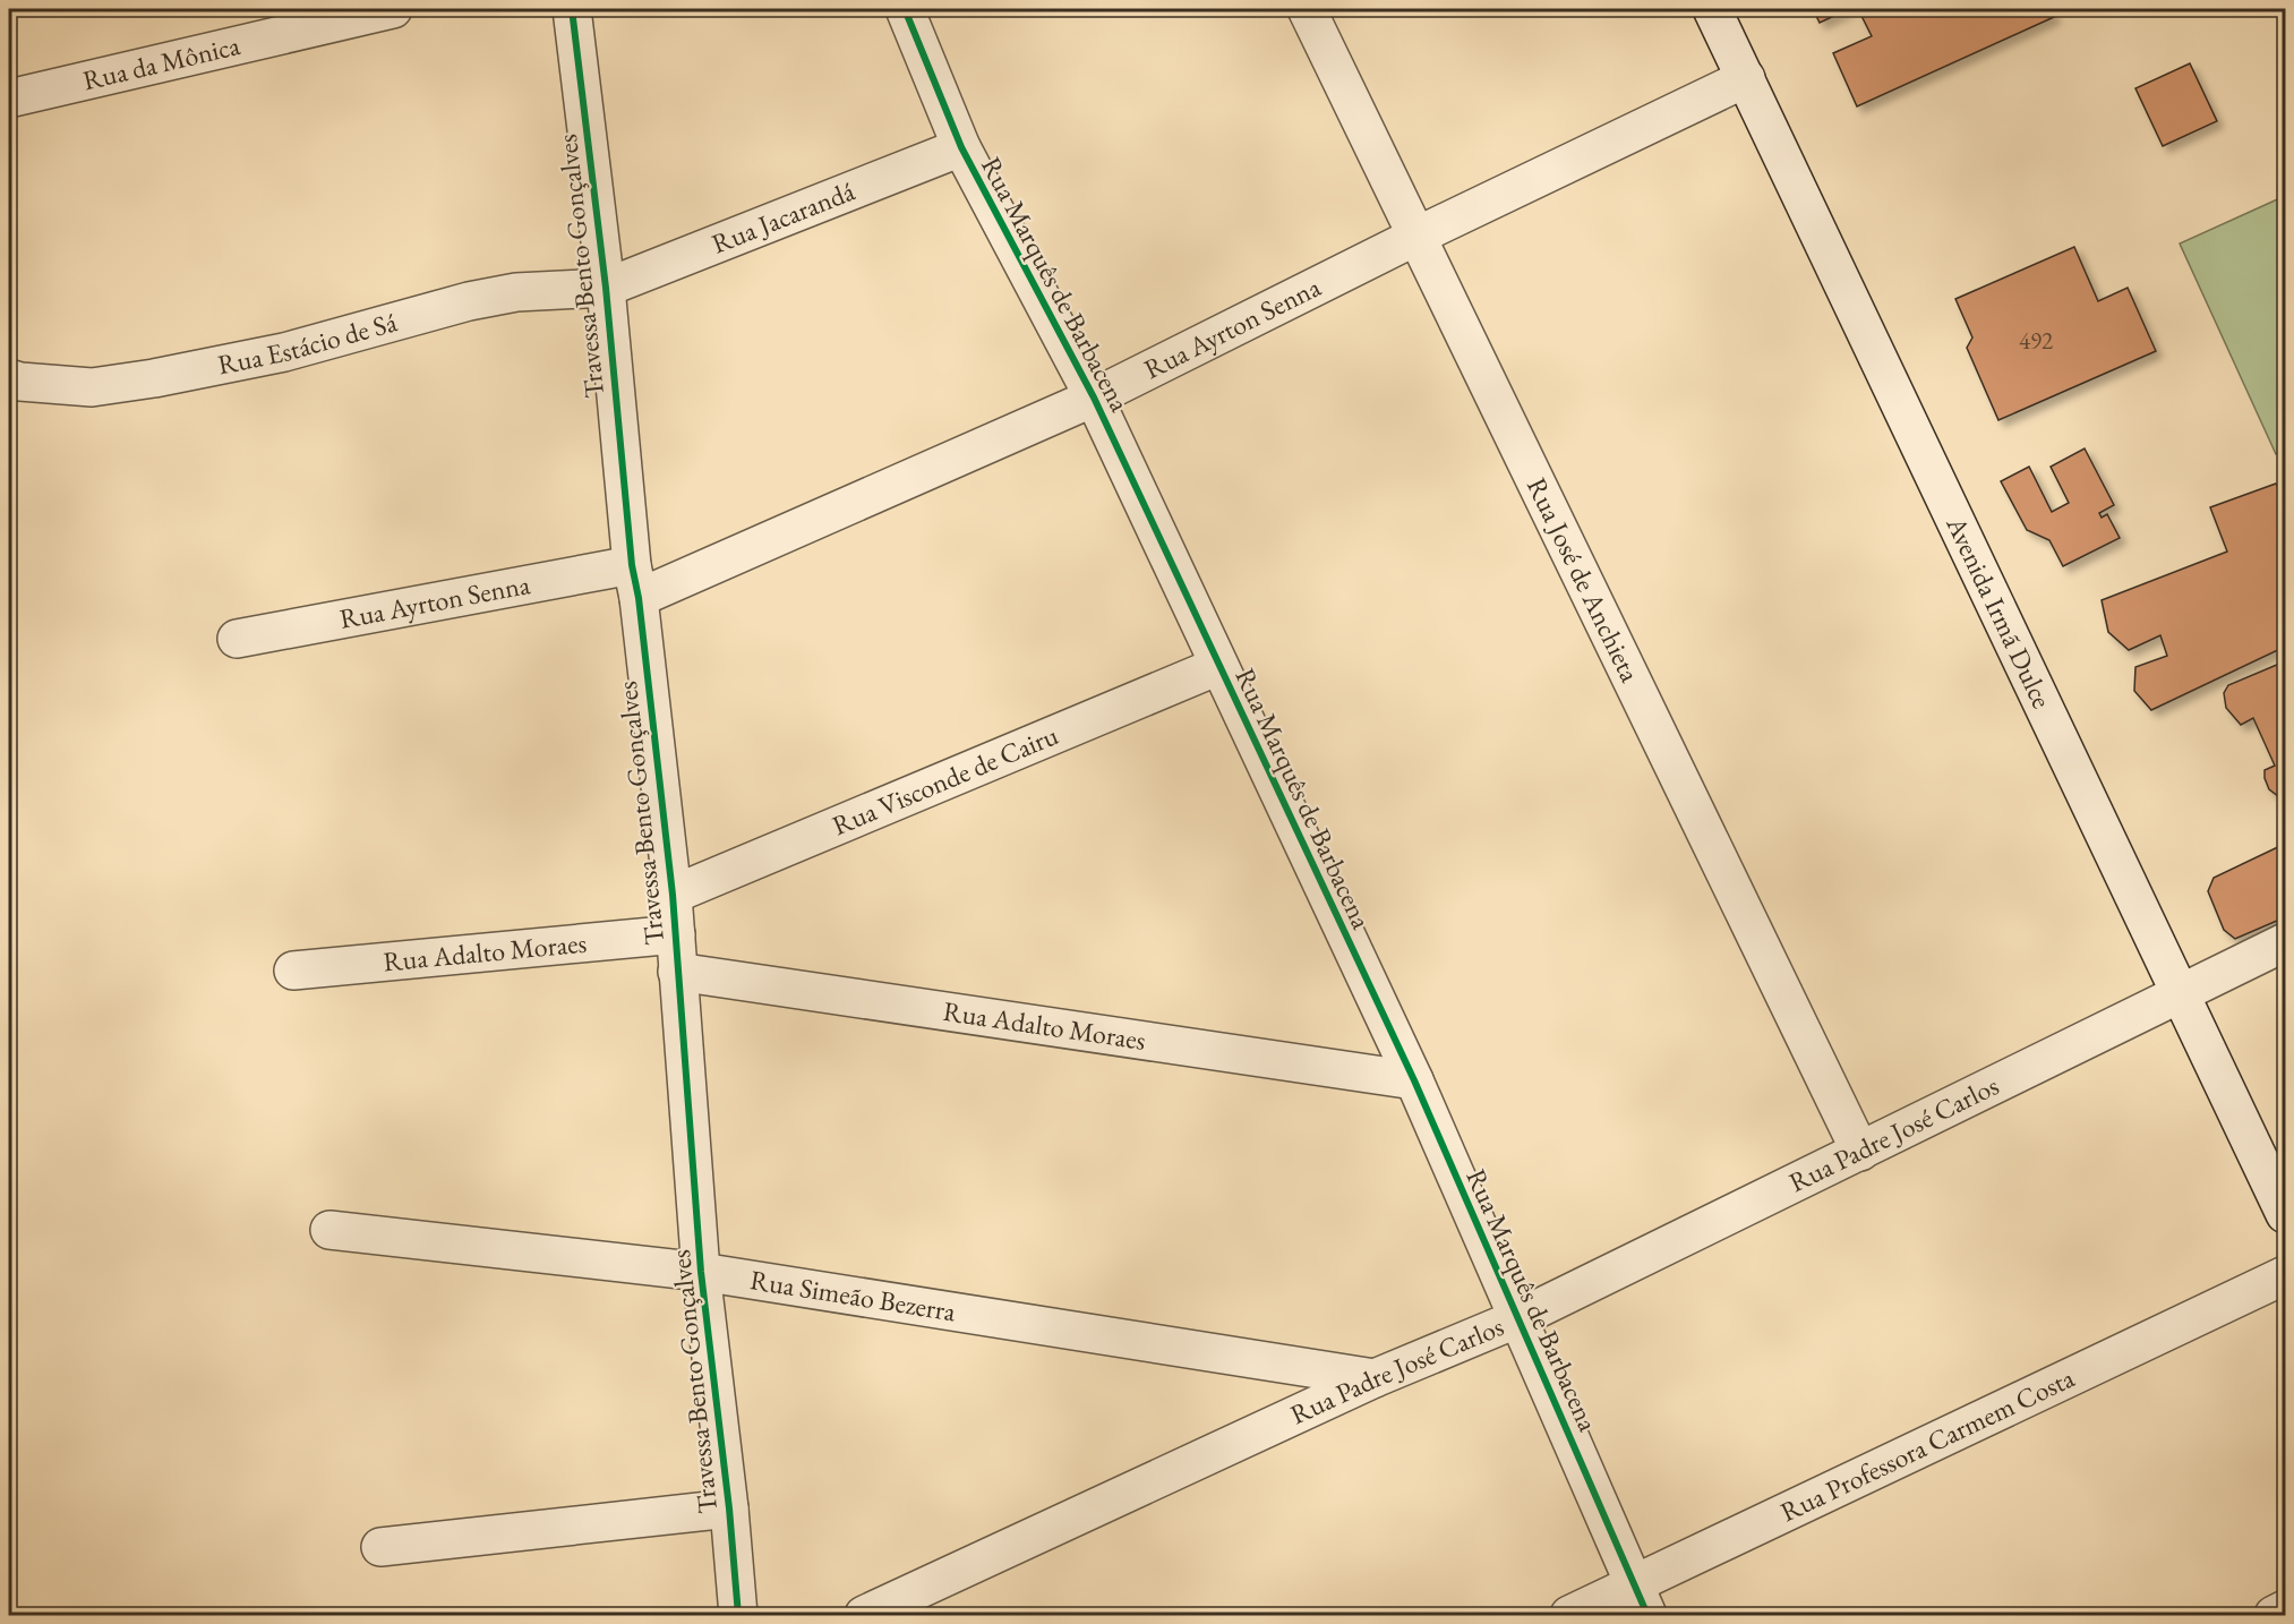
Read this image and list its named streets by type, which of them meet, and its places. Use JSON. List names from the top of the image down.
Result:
{
  "streets": {
    "street": [
      "Rua da Mônica",
      "Rua Jacarandá",
      "Travessa Bento Gonçalves",
      "Rua Marquês de Barbacena",
      "Rua Ayrton Senna",
      "Rua Estácio de Sá",
      "Rua José de Anchieta",
      "Avenida Irmã Dulce",
      "Rua Visconde de Cairu",
      "Rua Adalto Moraes",
      "Rua Padre José Carlos",
      "Rua Simeão Bezerra",
      "Rua Professora Carmem Costa"
    ]
  },
  "crossings": [
    ["Rua Jacarandá", "Travessa Bento Gonçalves"],
    ["Rua Jacarandá", "Rua Marquês de Barbacena"],
    ["Rua Jacarandá", "Rua Estácio de Sá"],
    ["Travessa Bento Gonçalves", "Rua Ayrton Senna"],
    ["Travessa Bento Gonçalves", "Rua Estácio de Sá"],
    ["Travessa Bento Gonçalves", "Rua Visconde de Cairu"],
    ["Travessa Bento Gonçalves", "Rua Adalto Moraes"],
    ["Travessa Bento Gonçalves", "Rua Simeão Bezerra"],
    ["Rua Marquês de Barbacena", "Rua Ayrton Senna"],
    ["Rua Marquês de Barbacena", "Rua Visconde de Cairu"],
    ["Rua Marquês de Barbacena", "Rua Adalto Moraes"],
    ["Rua Marquês de Barbacena", "Rua Padre José Carlos"],
    ["Rua Marquês de Barbacena", "Rua Professora Carmem Costa"],
    ["Rua Ayrton Senna", "Rua José de Anchieta"],
    ["Rua Ayrton Senna", "Avenida Irmã Dulce"],
    ["Rua José de Anchieta", "Rua Padre José Carlos"],
    ["Avenida Irmã Dulce", "Rua Padre José Carlos"],
    ["Rua Padre José Carlos", "Rua Simeão Bezerra"]
  ],
  "house_numbers": ["492"]
}
